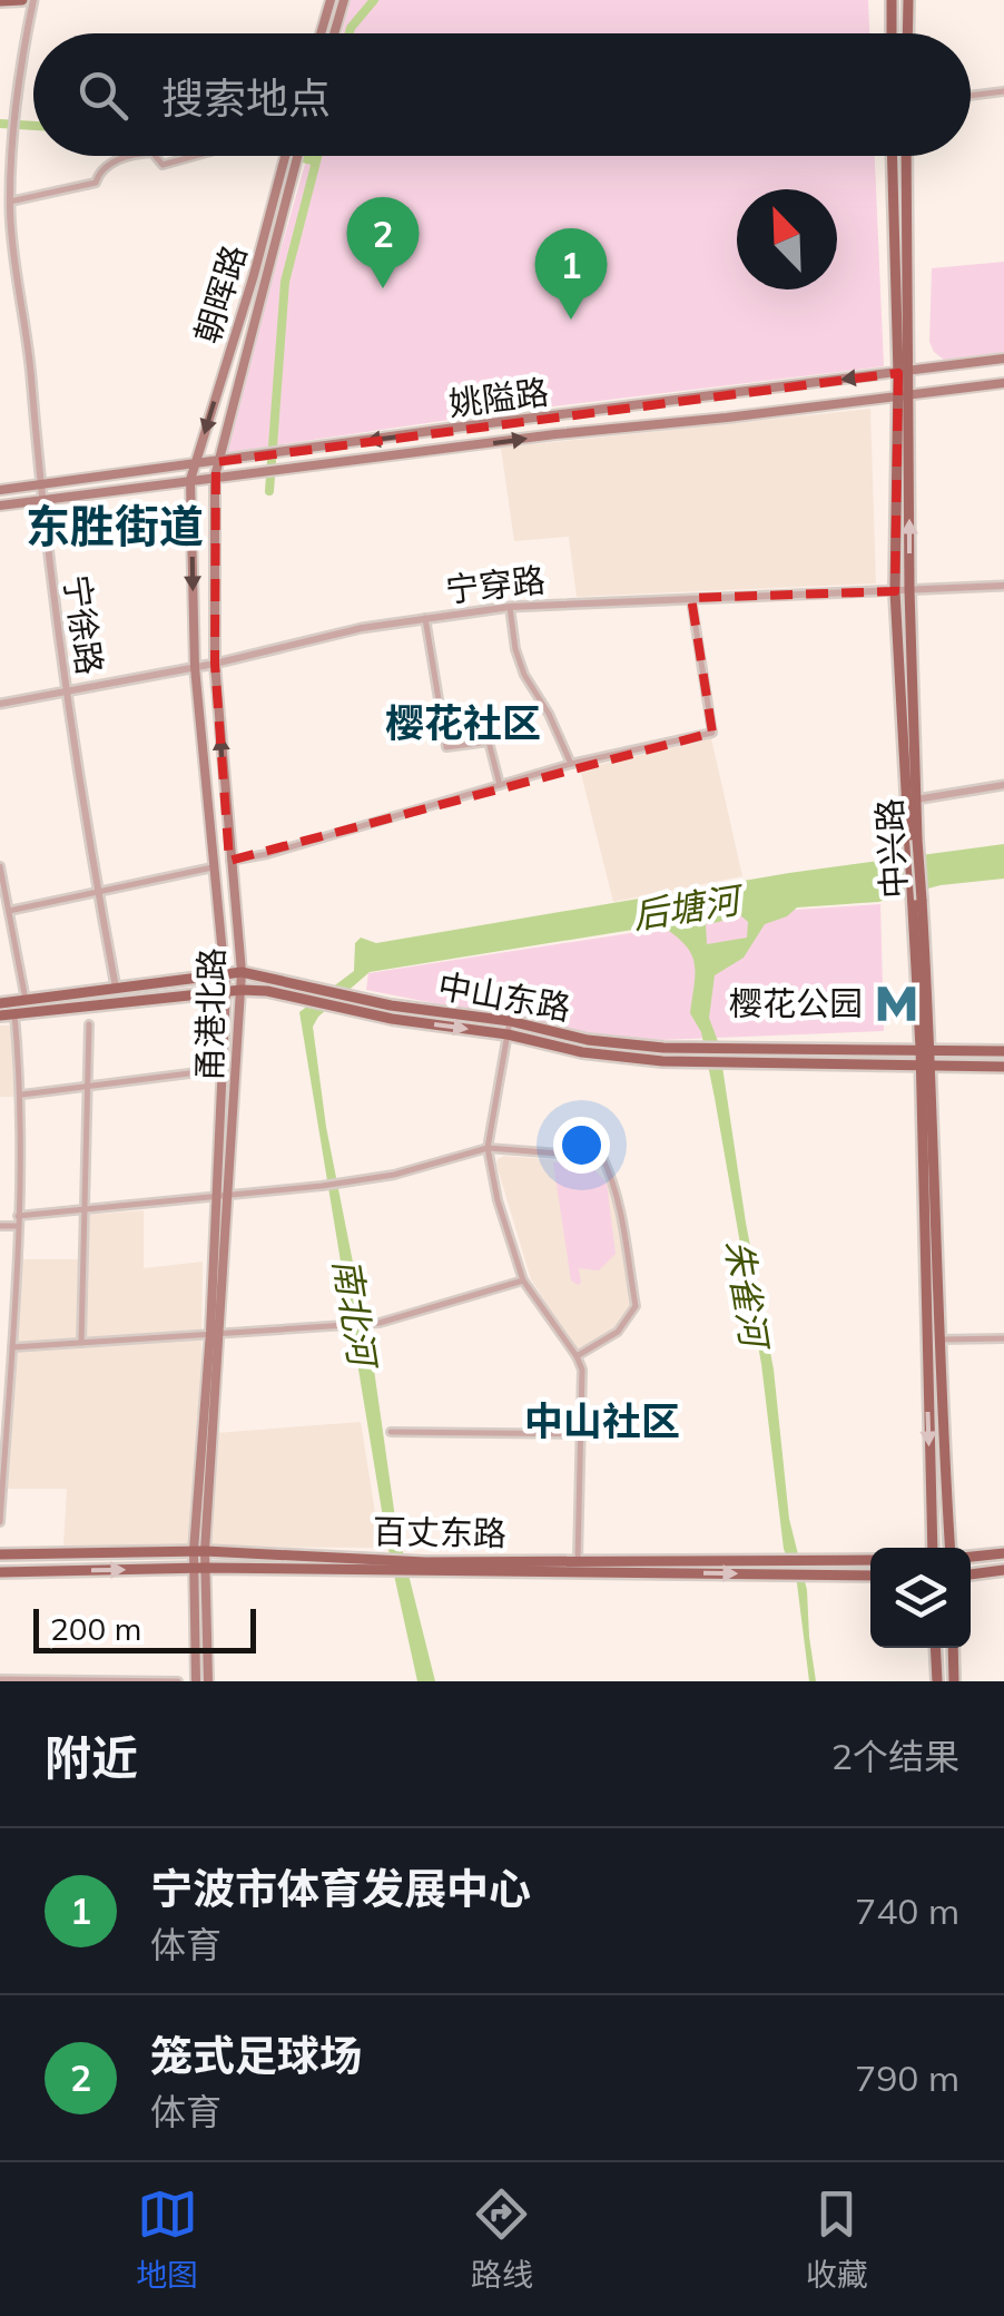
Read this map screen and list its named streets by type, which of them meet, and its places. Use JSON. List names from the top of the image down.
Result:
{
  "streets": {
    "main road": [
      "朝晖路",
      "姚隘路",
      "中兴路",
      "中山东路",
      "甬港北路",
      "百丈东路"
    ],
    "street": ["宁穿路", "宁徐路"]
  },
  "crossings": [
    ["朝晖路", "姚隘路"],
    ["朝晖路", "甬港北路"],
    ["姚隘路", "宁徐路"],
    ["姚隘路", "中兴路"],
    ["姚隘路", "甬港北路"],
    ["宁穿路", "宁徐路"],
    ["宁穿路", "中兴路"],
    ["宁穿路", "甬港北路"],
    ["宁徐路", "中山东路"],
    ["中兴路", "中山东路"],
    ["中山东路", "甬港北路"],
    ["甬港北路", "百丈东路"]
  ],
  "districts": ["东胜街道", "樱花社区", "中山社区"],
  "water": ["后塘河", "朱雀河", "南北河"],
  "places": {
    "metro station": ["樱花公园"]
  },
  "scale_bar": "200 m",
  "north": "top left",
  "page": {
    "search": "搜索地点",
    "pins": ["2", "1"],
    "scale": "200 m",
    "heading": ["附近", "2个结果"],
    "list": [
      {
        "mark": "1",
        "name": "宁波市体育发展中心",
        "note": "体育",
        "value": "740 m"
      },
      {
        "mark": "2",
        "name": "笼式足球场",
        "note": "体育",
        "value": "790 m"
      }
    ],
    "nav": ["地图", "路线", "收藏"]
  }
}
